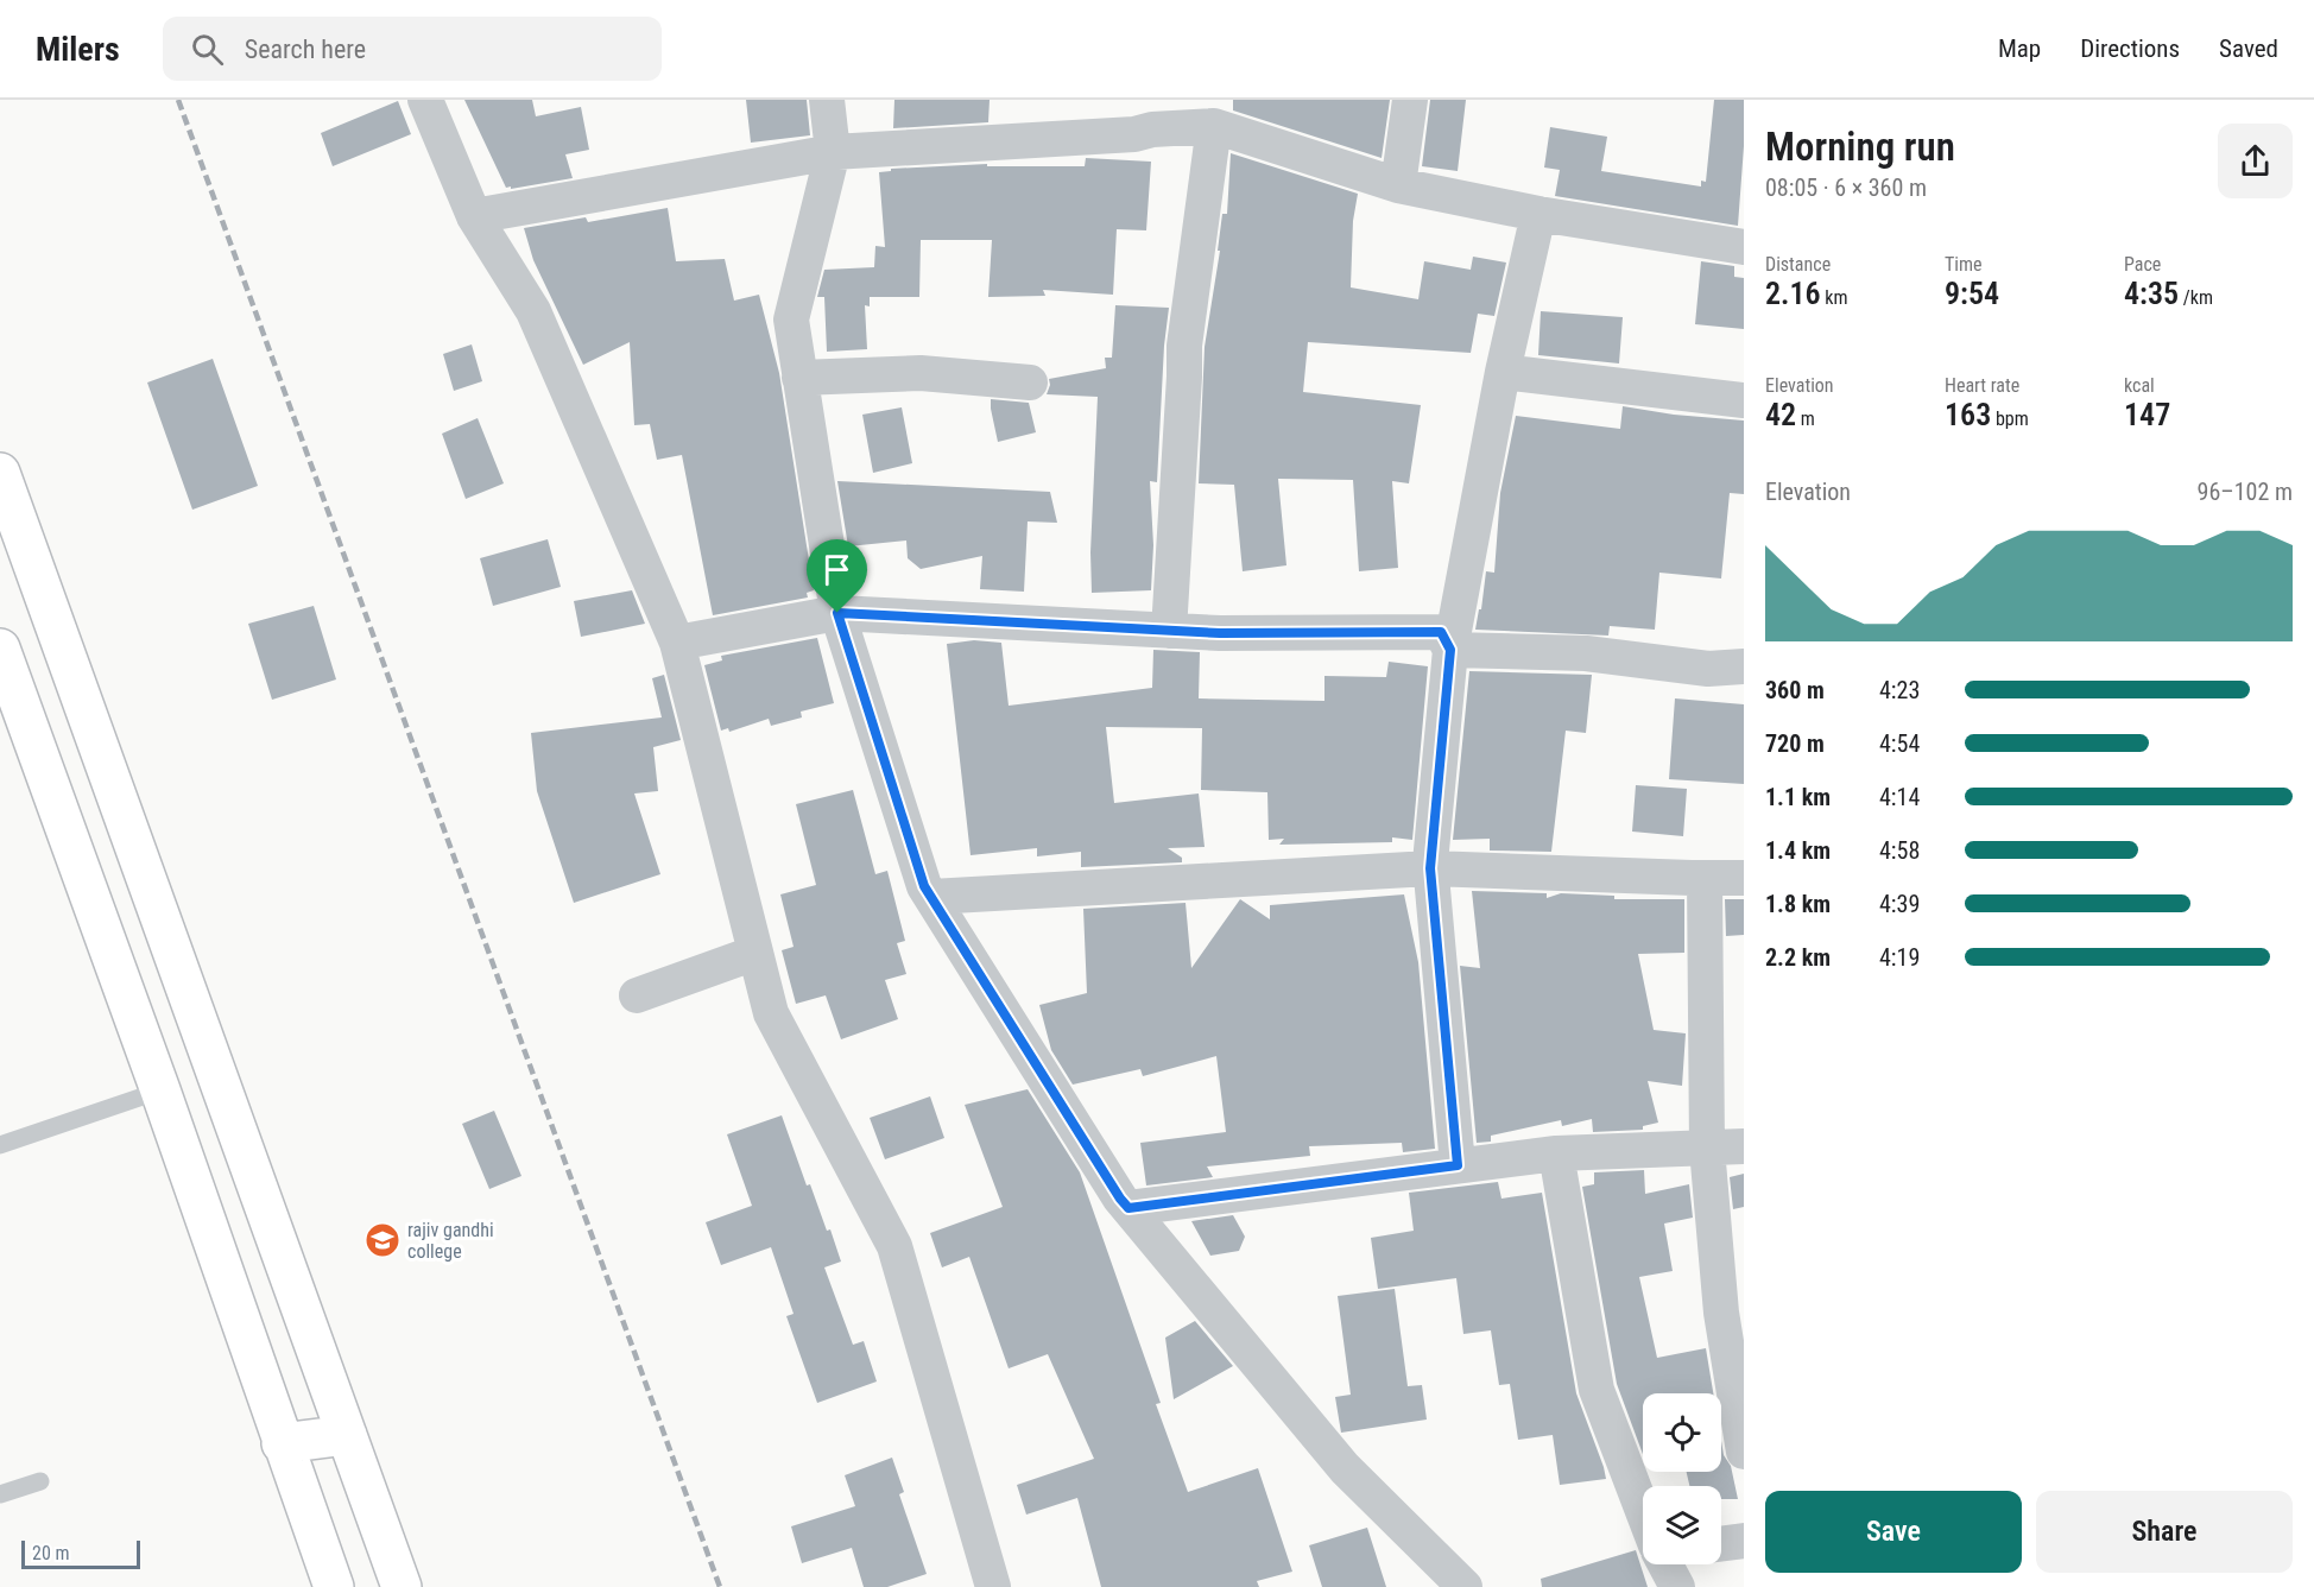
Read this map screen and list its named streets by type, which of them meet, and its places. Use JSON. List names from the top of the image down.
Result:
{
  "places": {
    "school or university": ["rajiv gandhi college"]
  },
  "scale_bar": "20 m",
  "page": {
    "header": "Milers",
    "search": "Search here",
    "nav": ["Map", "Directions", "Saved"],
    "heading": ["Morning run", "08:05 · 6 × 360 m"],
    "stats": [
      ["Distance", "2.16 km"],
      ["Time", "9:54"],
      ["Pace", "4:35 /km"],
      ["Elevation", "42 m"],
      ["Heart rate", "163 bpm"],
      ["kcal", "147"]
    ],
    "chart": ["Elevation", "96–102 m"],
    "list": [
      {
        "name": "360 m",
        "note": "4:23"
      },
      {
        "name": "720 m",
        "note": "4:54"
      },
      {
        "name": "1.1 km",
        "note": "4:14"
      },
      {
        "name": "1.4 km",
        "note": "4:58"
      },
      {
        "name": "1.8 km",
        "note": "4:39"
      },
      {
        "name": "2.2 km",
        "note": "4:19"
      }
    ],
    "buttons": ["Save", "Share"],
    "scale": "20 m"
  }
}
